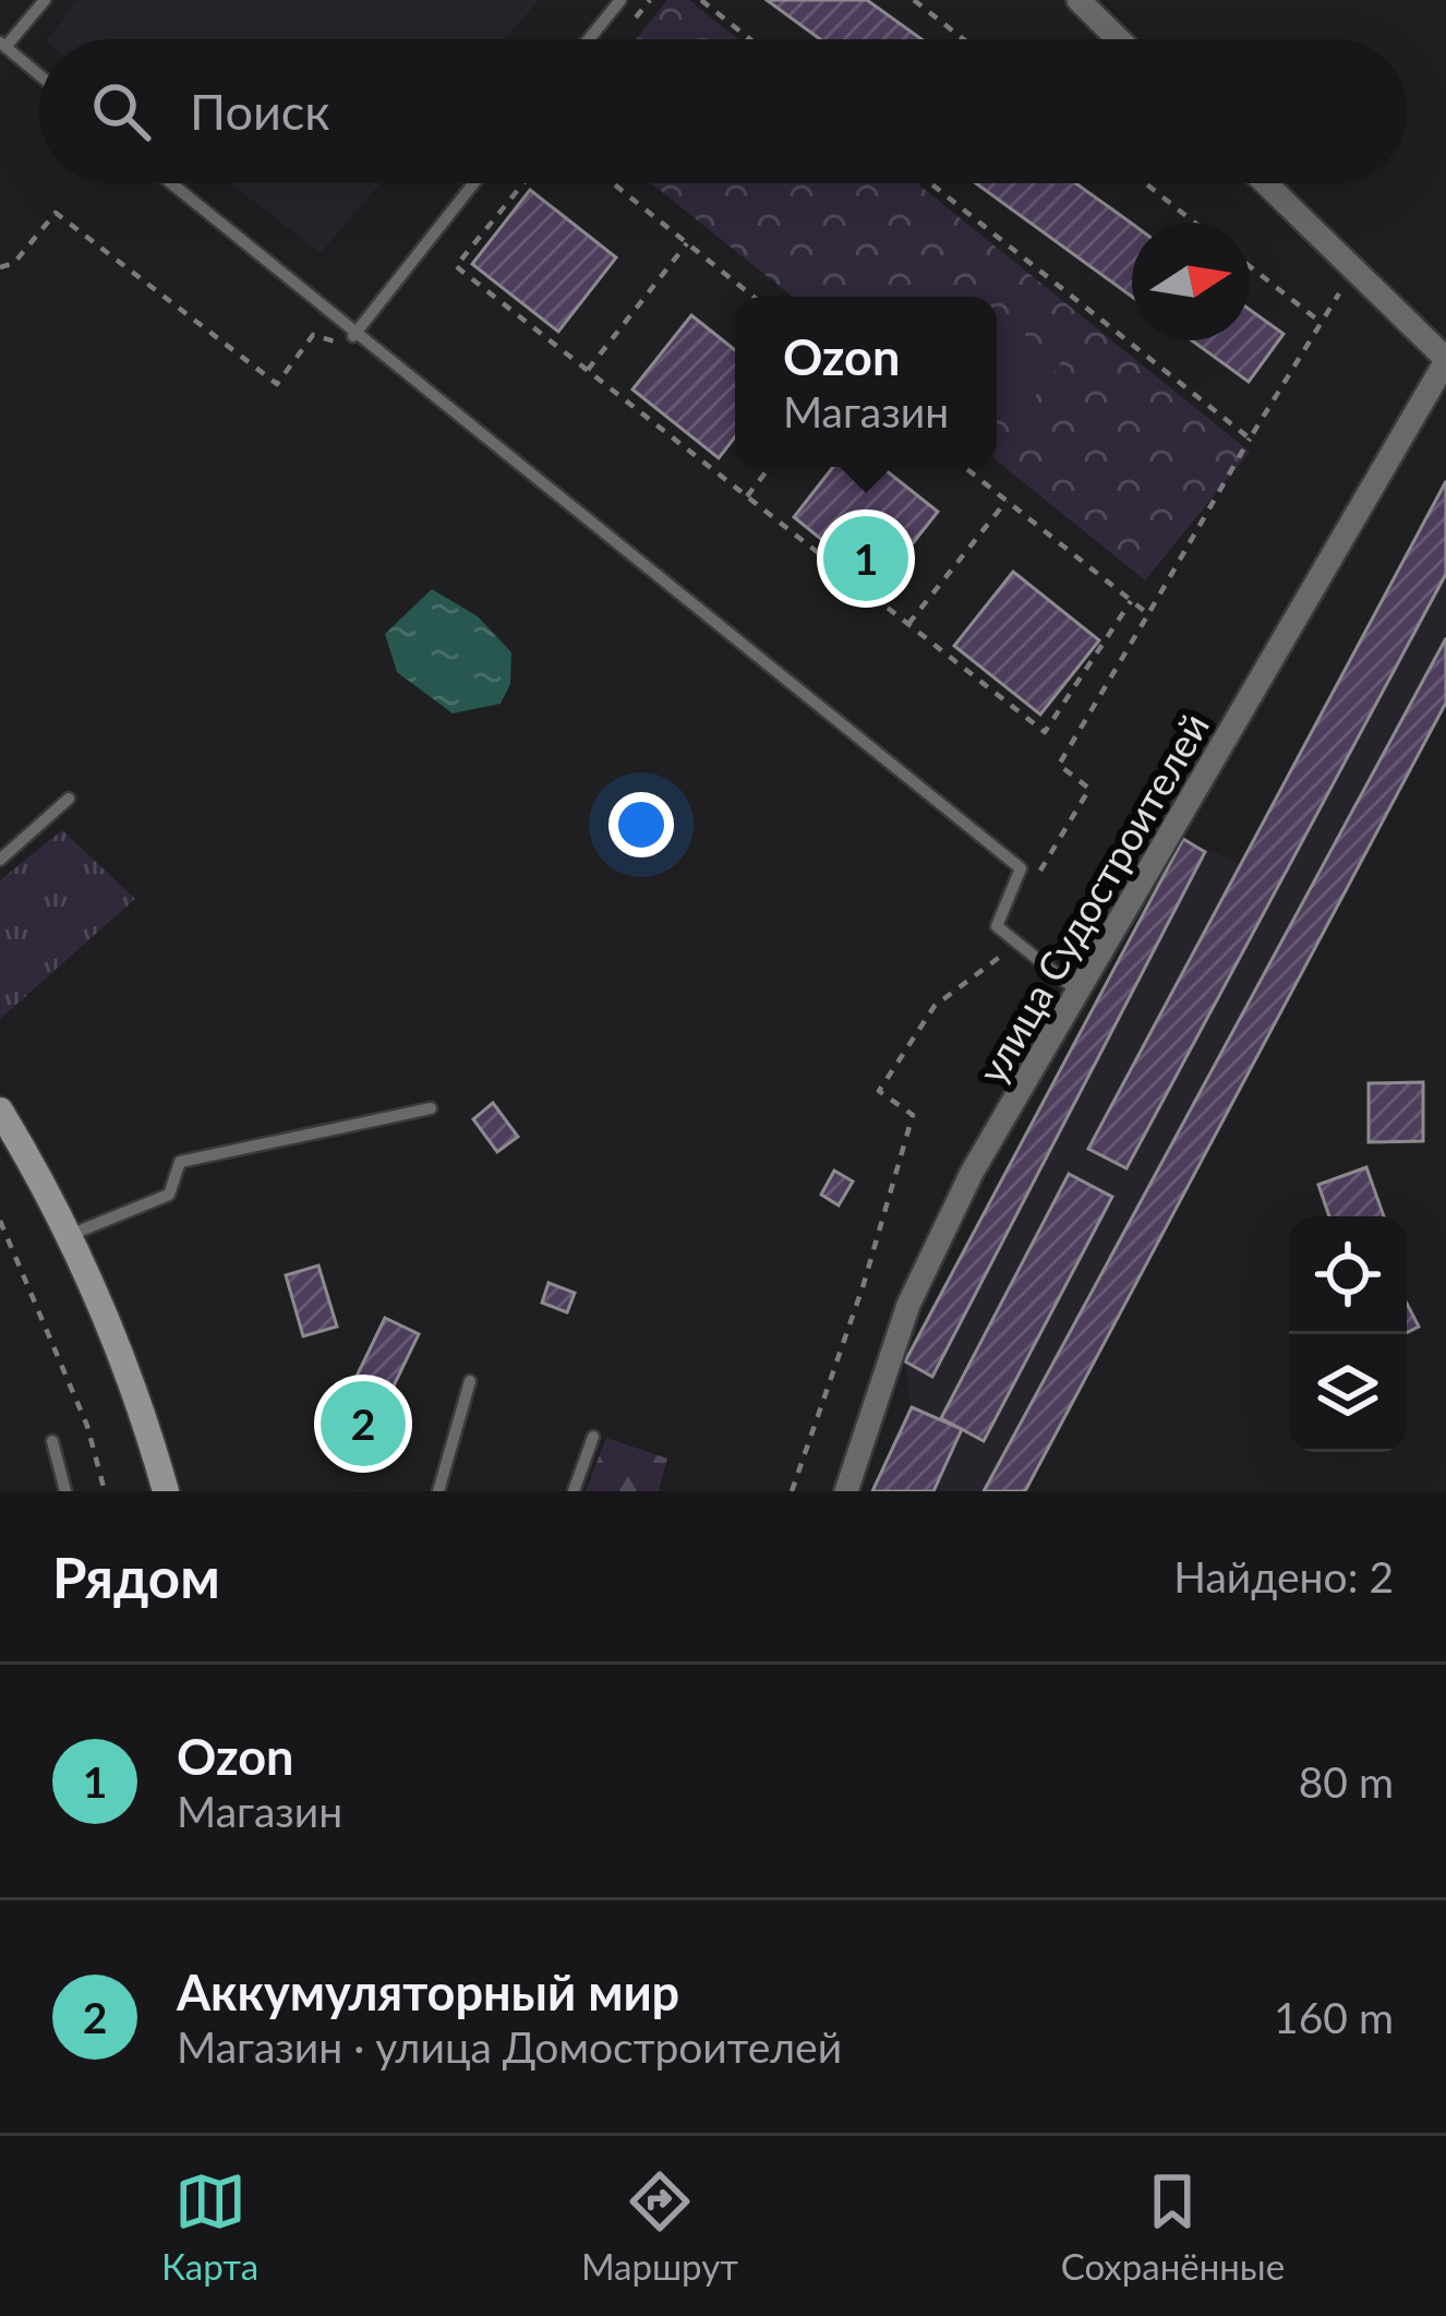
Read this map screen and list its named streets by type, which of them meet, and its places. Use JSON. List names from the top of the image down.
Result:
{
  "streets": {
    "street": ["улица Судостроителей"]
  },
  "north": "right",
  "page": {
    "search": "Поиск",
    "popup": ["Ozon", "Магазин"],
    "pins": ["1", "2"],
    "heading": ["Рядом", "Найдено: 2"],
    "list": [
      {
        "mark": "1",
        "name": "Ozon",
        "note": "Магазин",
        "value": "80 m"
      },
      {
        "mark": "2",
        "name": "Аккумуляторный мир",
        "note": "Магазин · улица Домостроителей",
        "value": "160 m"
      }
    ],
    "nav": ["Карта", "Маршрут", "Сохранённые"]
  }
}
